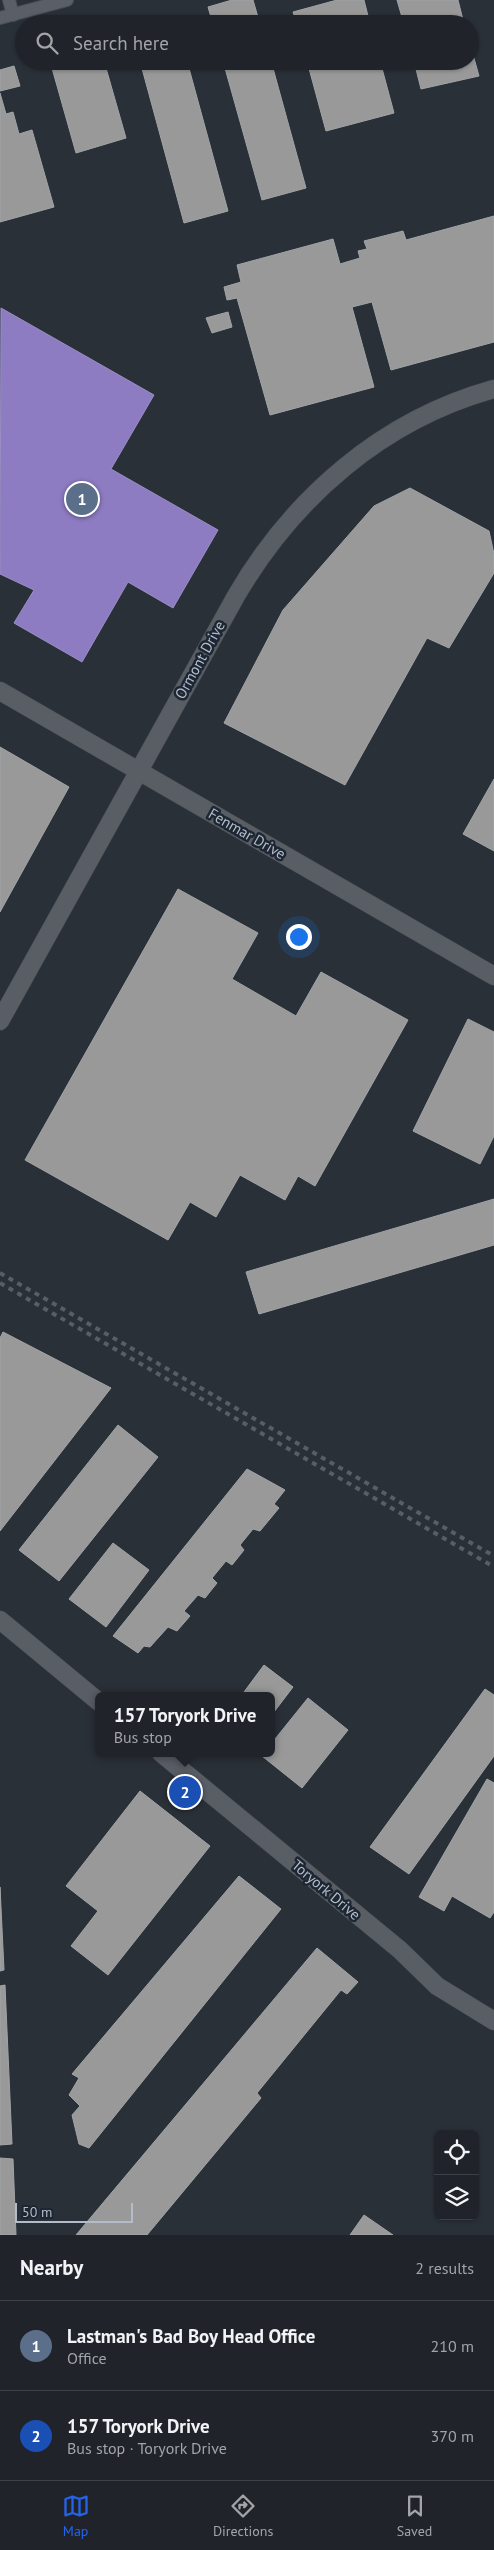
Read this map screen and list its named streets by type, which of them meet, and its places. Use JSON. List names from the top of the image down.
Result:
{
  "streets": {
    "street": ["Ormont Drive", "Fenmar Drive", "Toryork Drive"]
  },
  "crossings": [
    ["Ormont Drive", "Fenmar Drive"]
  ],
  "scale_bar": "50 m",
  "page": {
    "search": "Search here",
    "pins": ["1", "2"],
    "popup": ["157 Toryork Drive", "Bus stop"],
    "scale": "50 m",
    "heading": ["Nearby", "2 results"],
    "list": [
      {
        "mark": "1",
        "name": "Lastman's Bad Boy Head Office",
        "note": "Office",
        "value": "210 m"
      },
      {
        "mark": "2",
        "name": "157 Toryork Drive",
        "note": "Bus stop · Toryork Drive",
        "value": "370 m"
      }
    ],
    "nav": ["Map", "Directions", "Saved"]
  }
}
